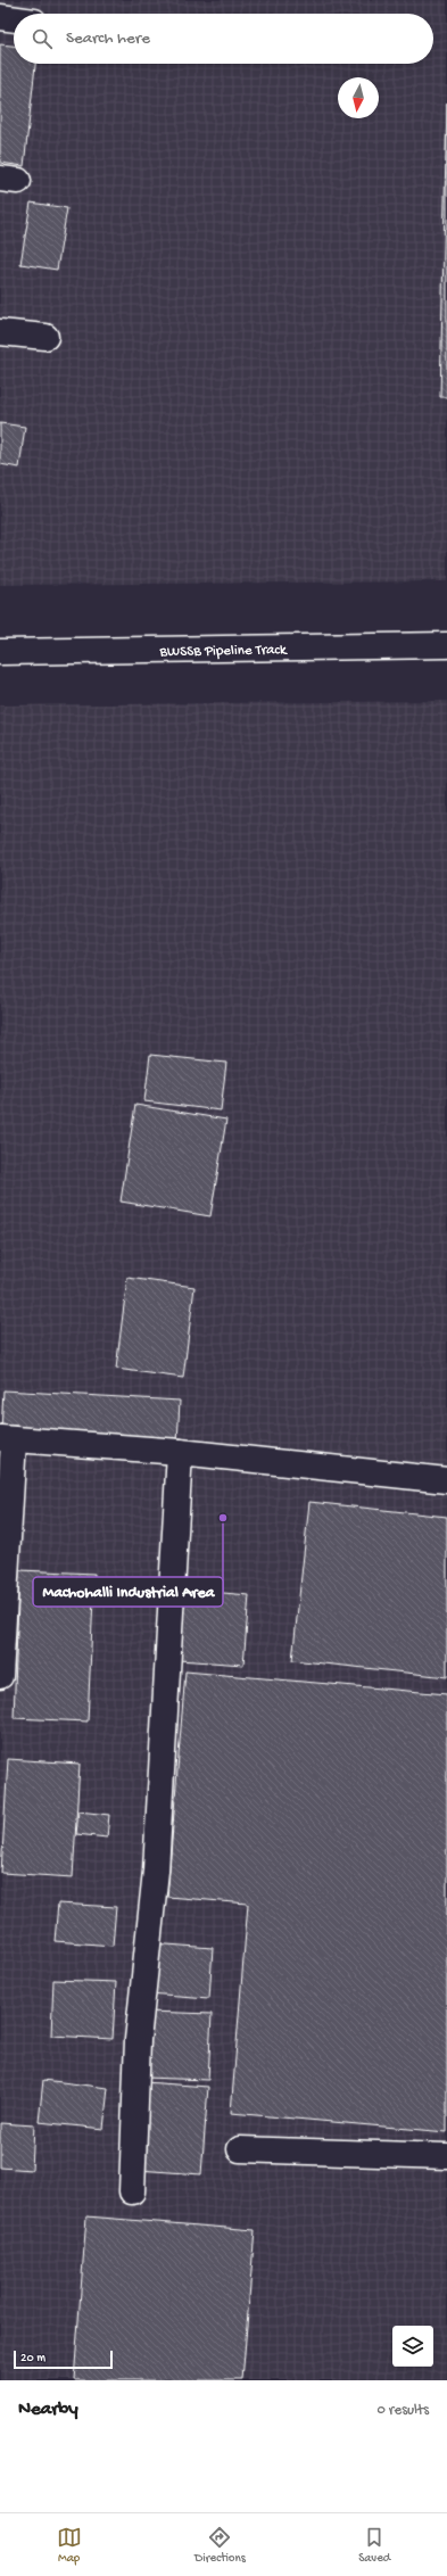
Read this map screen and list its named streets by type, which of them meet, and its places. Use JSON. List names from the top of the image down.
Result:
{
  "streets": {
    "street": ["BWSSB Pipeline Track"]
  },
  "places": ["Machohalli Industrial Area"],
  "scale_bar": "20 m",
  "north": "bottom",
  "page": {
    "search": "Search here",
    "scale": "20 m",
    "heading": ["Nearby", "0 results"],
    "nav": ["Map", "Directions", "Saved"]
  }
}
